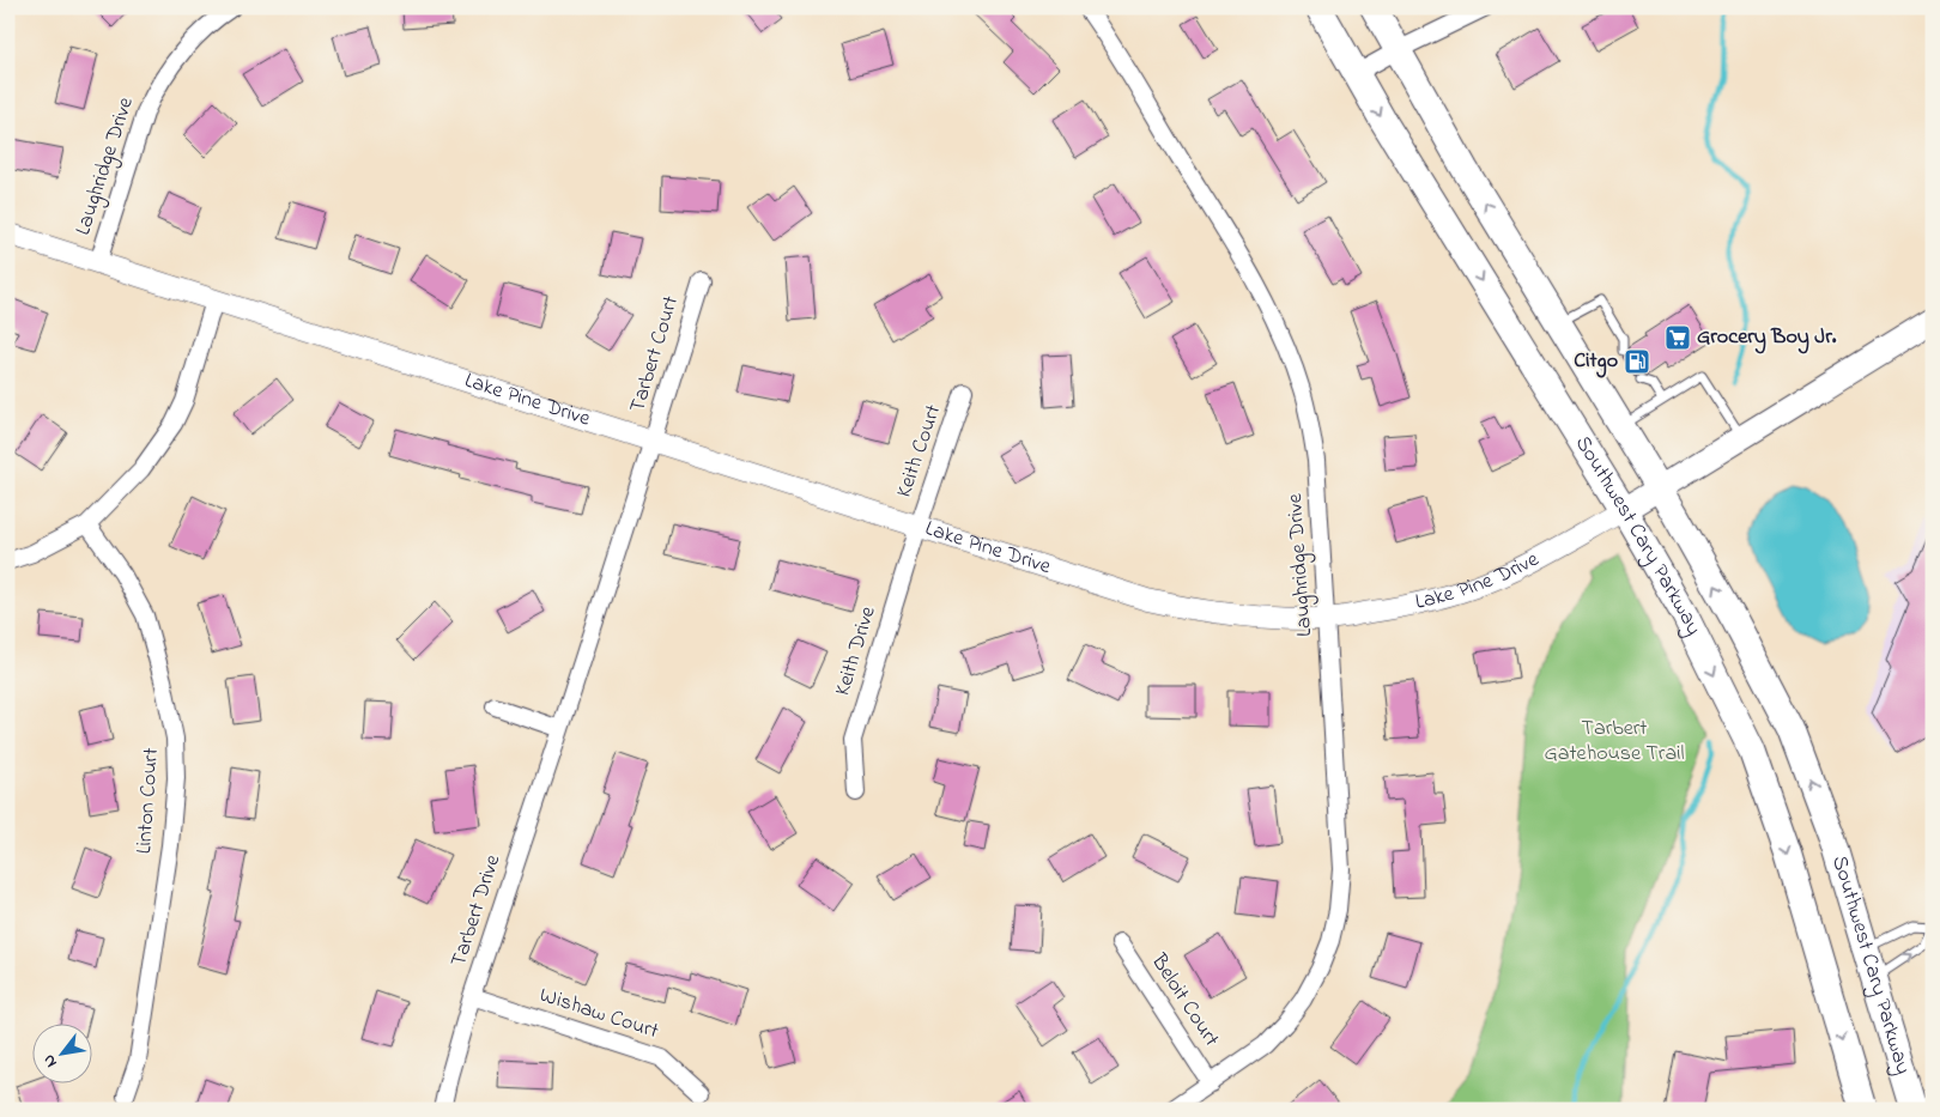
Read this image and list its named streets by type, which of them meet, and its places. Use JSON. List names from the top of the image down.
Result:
{
  "streets": {
    "main road": ["Lake Pine Drive", "Southwest Cary Parkway"],
    "street": [
      "Laughridge Drive",
      "Tarbert Court",
      "Keith Court",
      "Keith Drive",
      "Linton Court",
      "Tarbert Drive",
      "Beloit Court",
      "Wishaw Court"
    ]
  },
  "crossings": [
    ["Laughridge Drive", "Lake Pine Drive"],
    ["Laughridge Drive", "Beloit Court"],
    ["Tarbert Court", "Lake Pine Drive"],
    ["Tarbert Court", "Tarbert Drive"],
    ["Lake Pine Drive", "Keith Court"],
    ["Lake Pine Drive", "Southwest Cary Parkway"],
    ["Lake Pine Drive", "Keith Drive"],
    ["Lake Pine Drive", "Tarbert Drive"],
    ["Keith Court", "Keith Drive"],
    ["Tarbert Drive", "Wishaw Court"]
  ],
  "parks": ["Tarbert Gatehouse Trail"],
  "places": {
    "supermarket": ["Grocery Boy Jr."],
    "fuel station": ["Citgo"]
  },
  "north": "bottom left"
}
